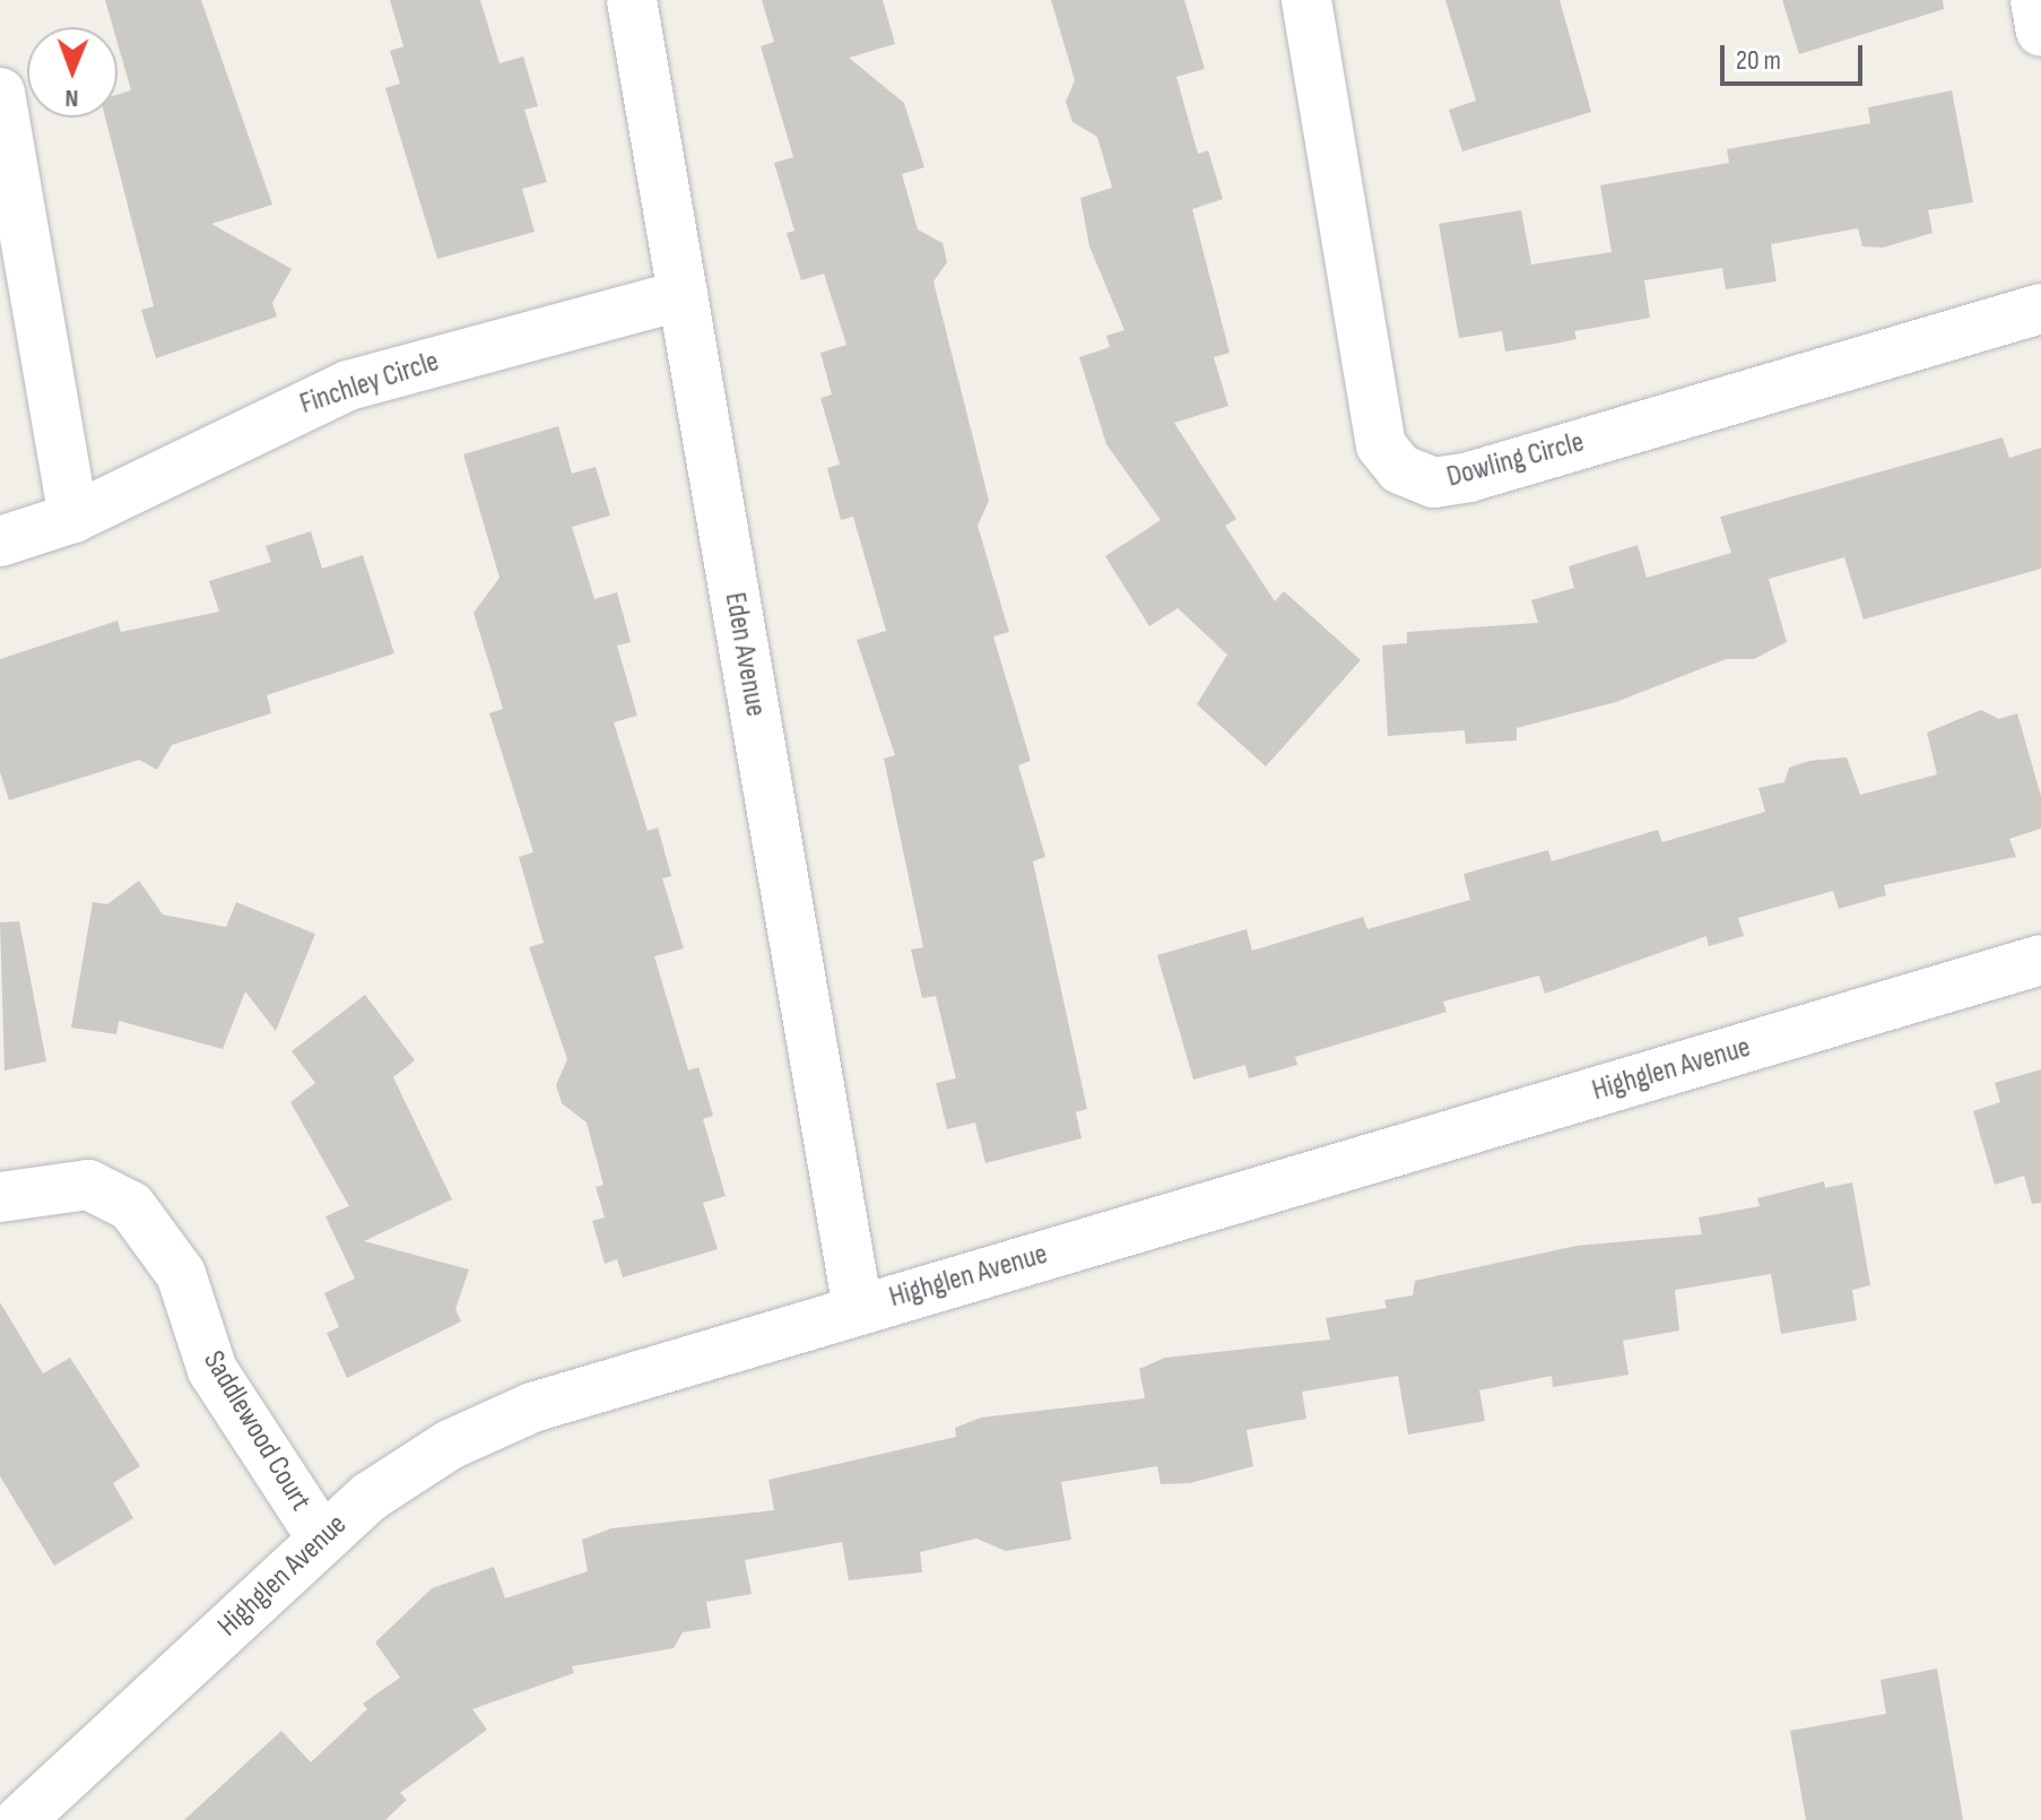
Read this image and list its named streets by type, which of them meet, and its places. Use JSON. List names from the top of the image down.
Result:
{
  "streets": {
    "street": [
      "Finchley Circle",
      "Dowling Circle",
      "Eden Avenue",
      "Highglen Avenue",
      "Saddlewood Court"
    ]
  },
  "crossings": [
    ["Finchley Circle", "Eden Avenue"],
    ["Eden Avenue", "Highglen Avenue"],
    ["Highglen Avenue", "Saddlewood Court"]
  ],
  "scale_bar": "20 m",
  "north": "bottom"
}
